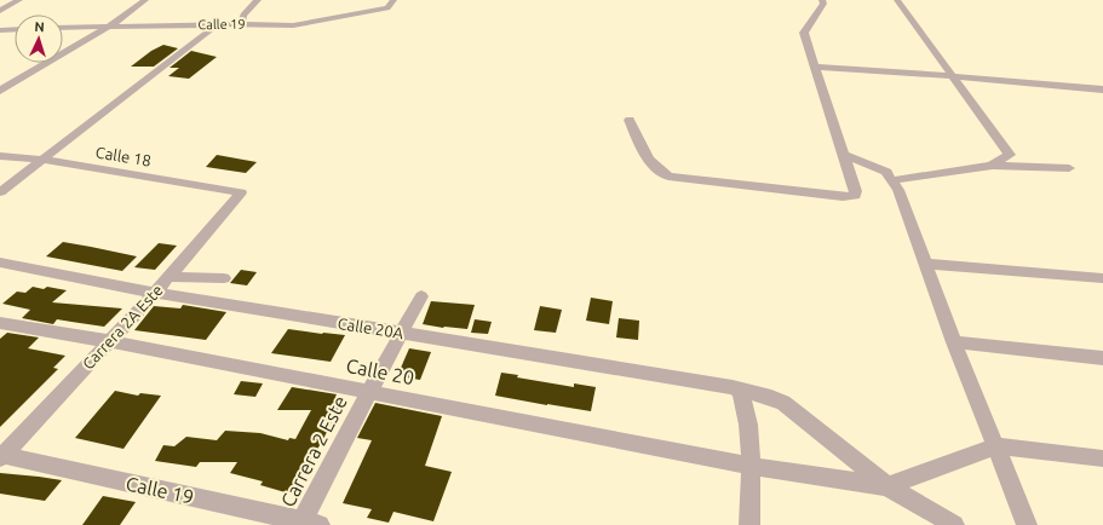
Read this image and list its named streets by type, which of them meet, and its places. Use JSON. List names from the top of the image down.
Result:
{
  "streets": {
    "street": [
      "Calle 19",
      "Calle 18",
      "Carrera 2A Este",
      "Calle 20A",
      "Calle 20",
      "Carrera 2 Este"
    ]
  },
  "crossings": [
    ["Calle 19", "Carrera 2A Este"],
    ["Calle 19", "Carrera 2 Este"],
    ["Calle 18", "Carrera 2A Este"],
    ["Carrera 2A Este", "Calle 20A"],
    ["Carrera 2A Este", "Calle 20"],
    ["Calle 20A", "Calle 20"],
    ["Calle 20A", "Carrera 2 Este"],
    ["Calle 20", "Carrera 2 Este"]
  ],
  "north": "top"
}
